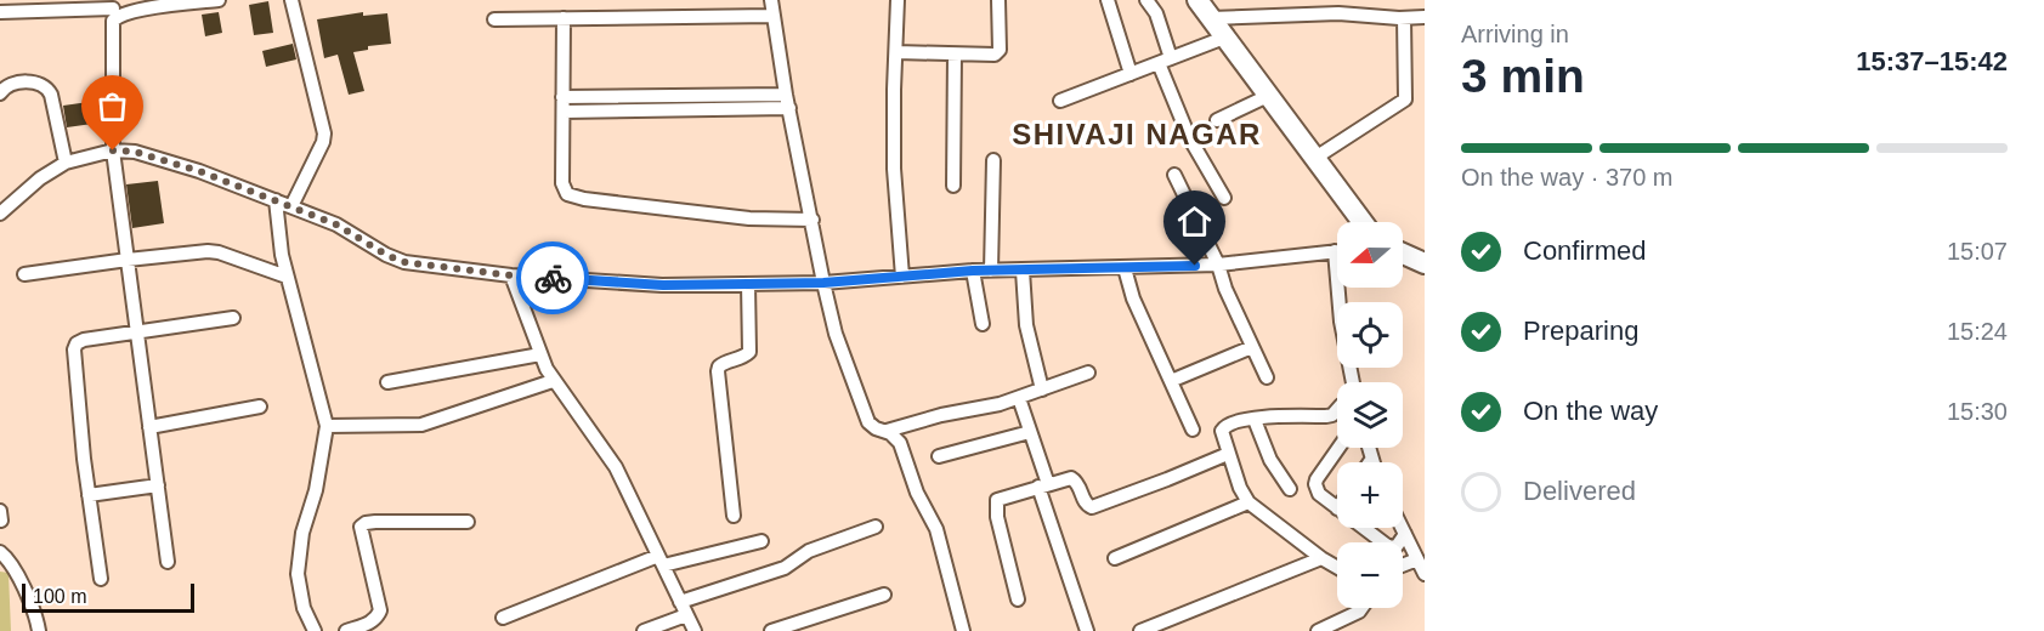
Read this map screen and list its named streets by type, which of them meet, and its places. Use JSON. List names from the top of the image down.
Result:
{
  "districts": ["SHIVAJI NAGAR"],
  "scale_bar": "100 m",
  "north": "left",
  "page": {
    "heading": ["3 min", "Arriving in", "15:37–15:42"],
    "bar": "On the way · 370 m",
    "list": [
      ["Confirmed", "15:07"],
      ["Preparing", "15:24"],
      ["On the way", "15:30"],
      "Delivered"
    ],
    "map_buttons": ["+", "−"],
    "scale": "100 m"
  }
}
